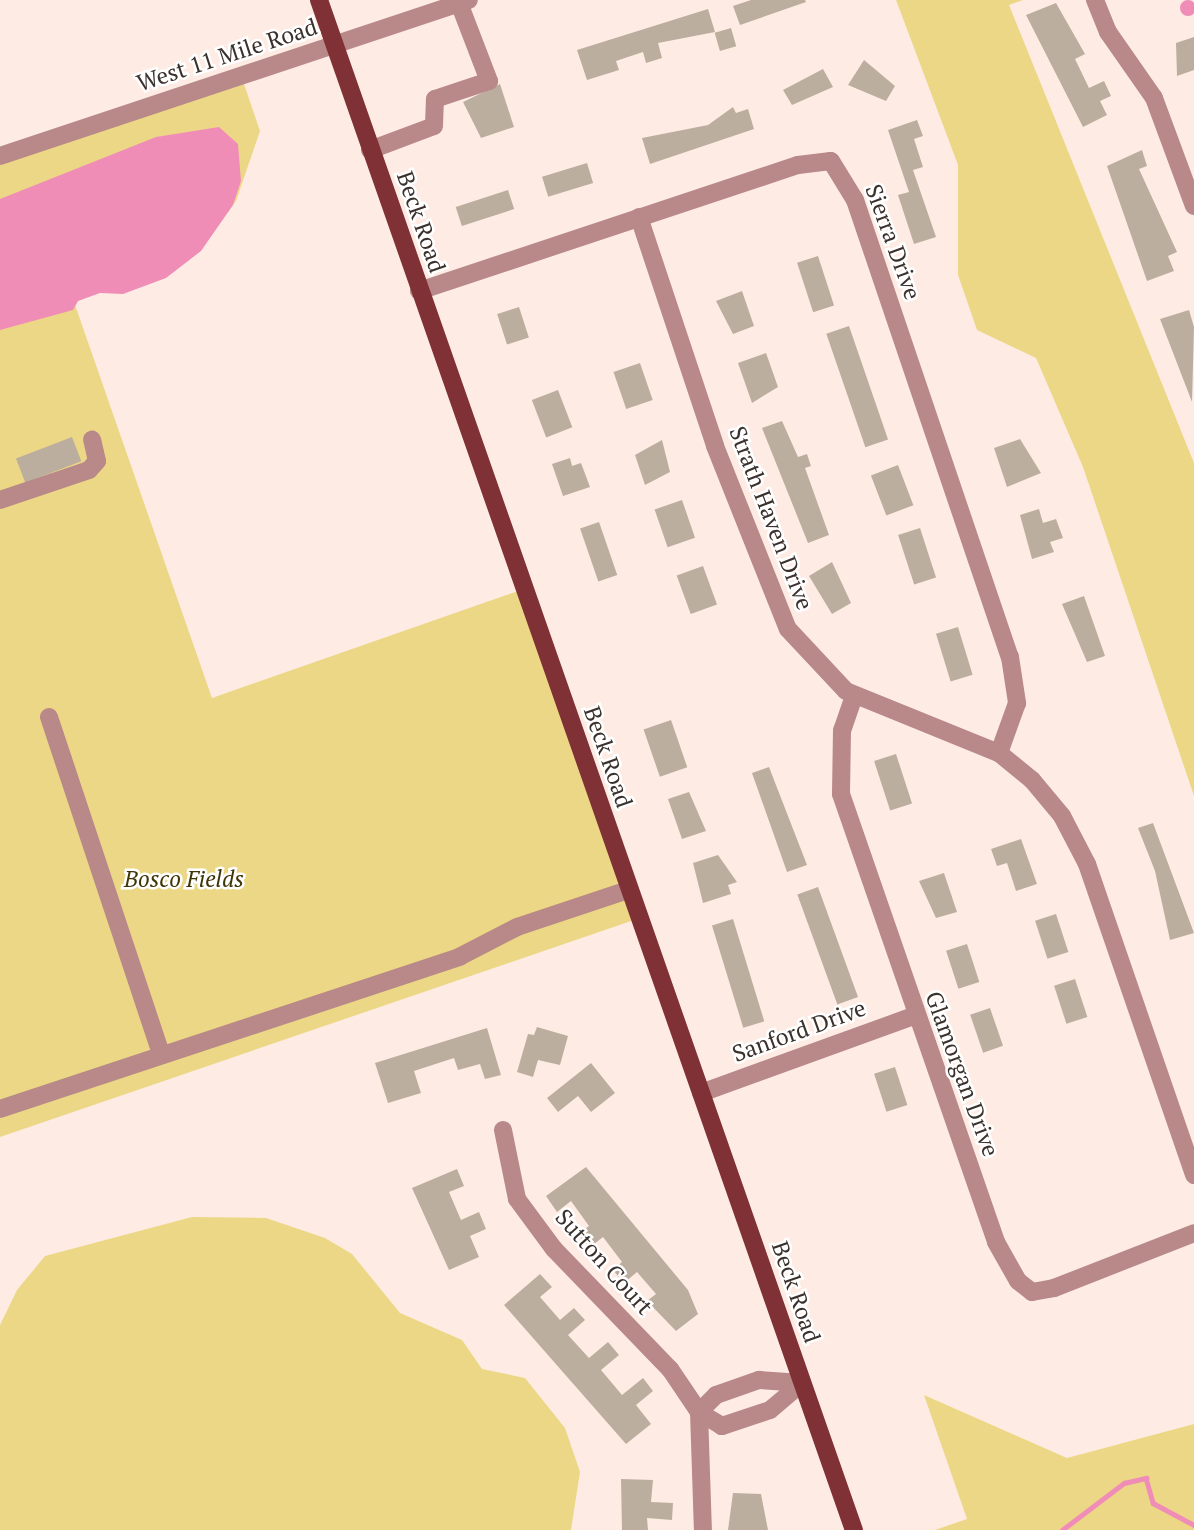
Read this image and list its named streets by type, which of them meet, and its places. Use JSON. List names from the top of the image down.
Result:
{
  "streets": {
    "main road": ["Beck Road"],
    "street": [
      "West 11 Mile Road",
      "Sierra Drive",
      "Strath Haven Drive",
      "Sanford Drive",
      "Glamorgan Drive",
      "Sutton Court"
    ]
  },
  "crossings": [
    ["West 11 Mile Road", "Beck Road"],
    ["Beck Road", "Sierra Drive"],
    ["Beck Road", "Sanford Drive"],
    ["Sierra Drive", "Strath Haven Drive"],
    ["Strath Haven Drive", "Glamorgan Drive"],
    ["Sanford Drive", "Glamorgan Drive"]
  ],
  "parks": ["Bosco Fields"]
}
